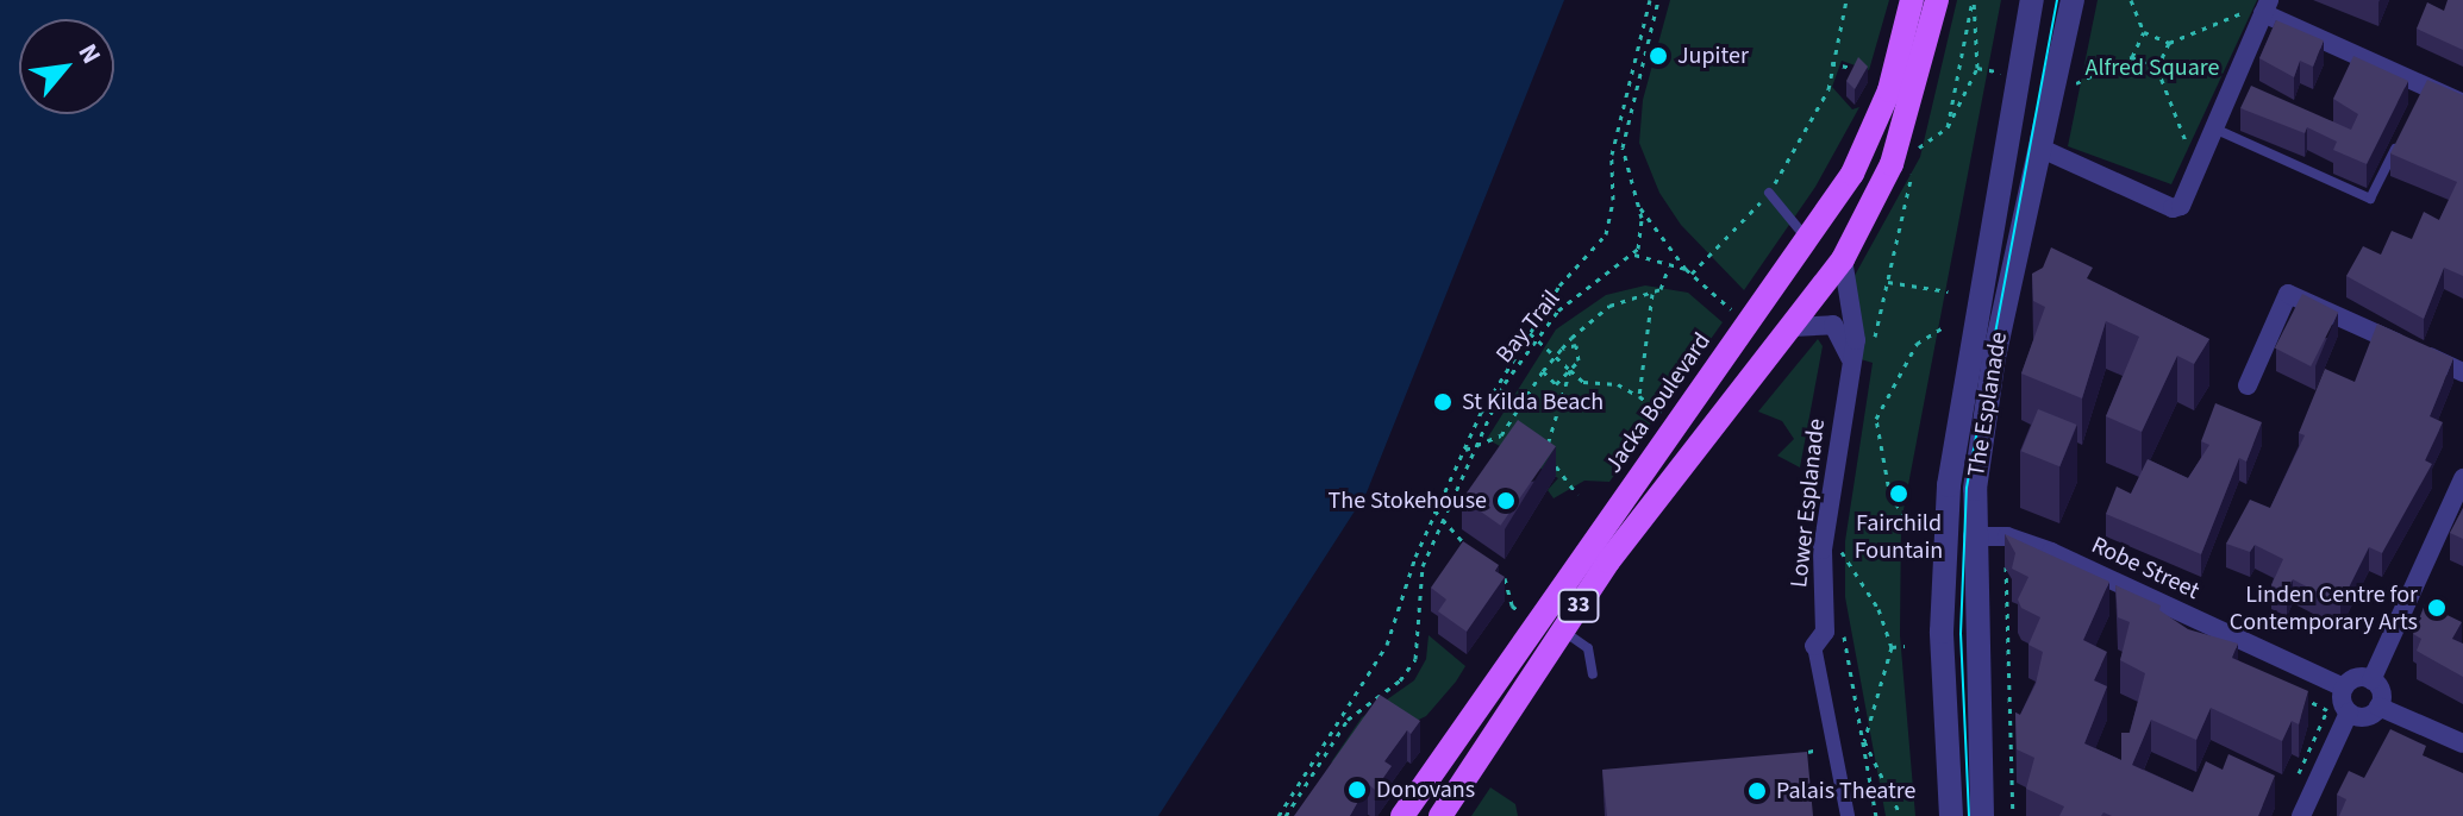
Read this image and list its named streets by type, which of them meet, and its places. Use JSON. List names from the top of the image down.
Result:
{
  "streets": {
    "main road": ["Jacka Boulevard", "33"],
    "street": ["The Esplanade", "Lower Esplanade", "Robe Street"],
    "path": ["Bay Trail"]
  },
  "crossings": [
    ["The Esplanade", "Robe Street"],
    ["Lower Esplanade", "33"]
  ],
  "parks": ["Alfred Square"],
  "places": [
    "Jupiter",
    "St Kilda Beach",
    "Fairchild Fountain",
    "The Stokehouse",
    "Linden Centre for Contemporary Arts",
    "Donovans",
    "Palais Theatre"
  ],
  "north": "top right"
}
